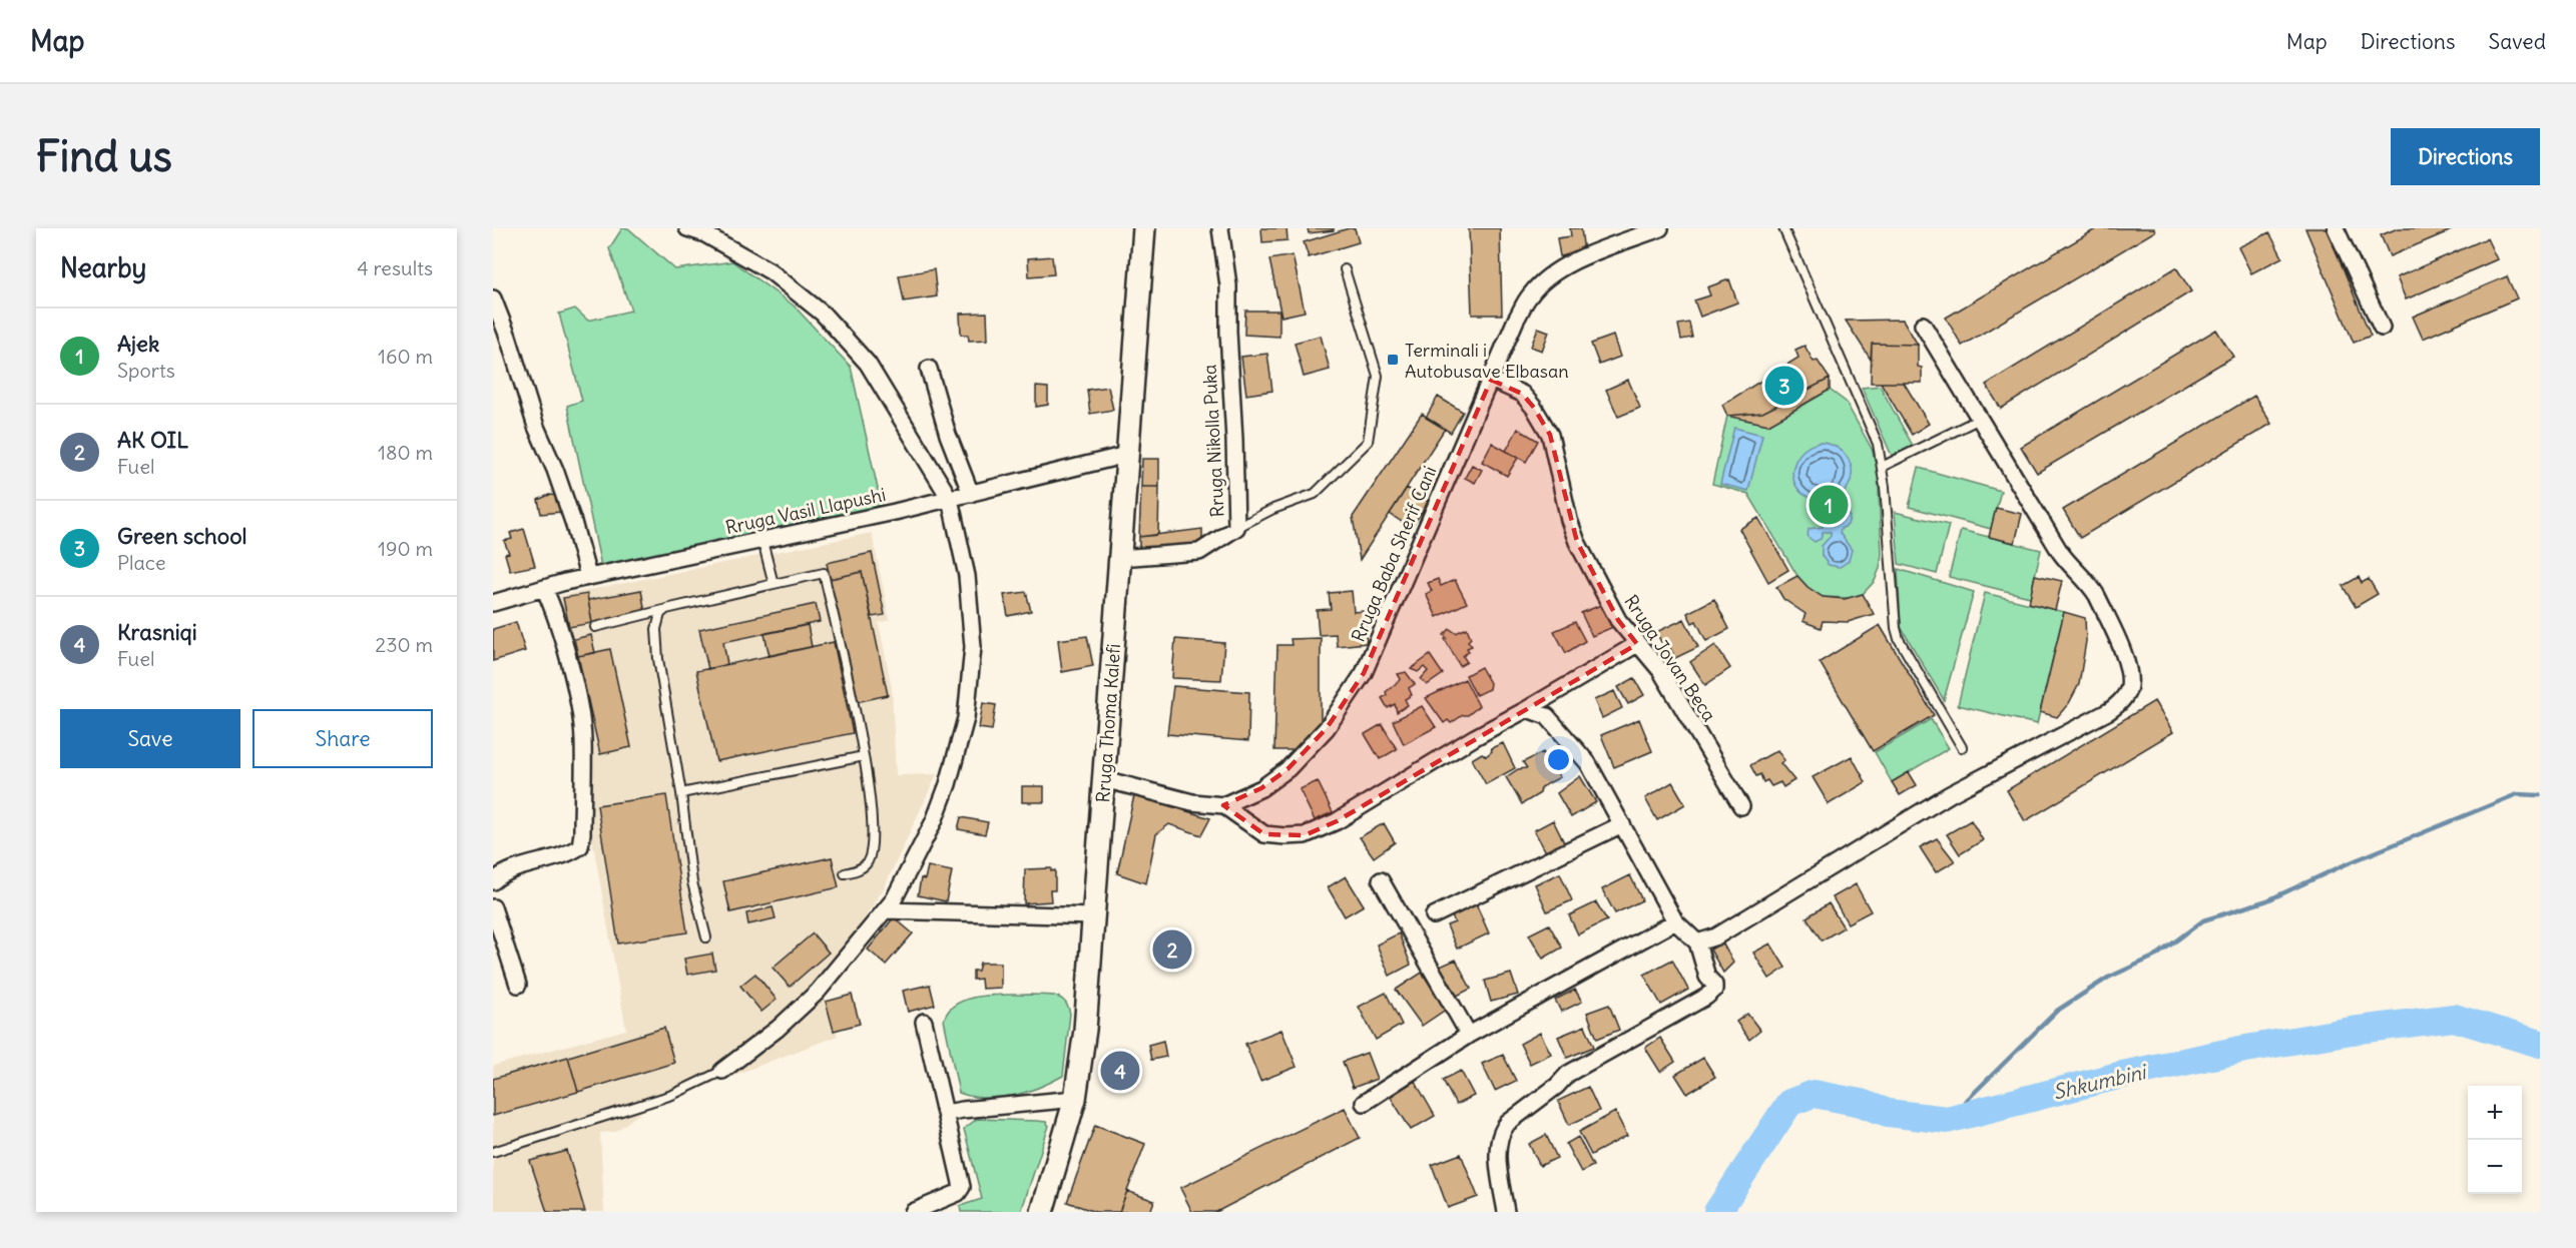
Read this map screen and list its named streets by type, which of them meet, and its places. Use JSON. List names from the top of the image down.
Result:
{
  "streets": {
    "main road": ["Rruga Thoma Kalefi"],
    "street": [
      "Rruga Nikolla Puka",
      "Rruga Vasil Llapushi",
      "Rruga Baba Sherif Cani",
      "Rruga Jovan Beca"
    ]
  },
  "crossings": [
    ["Rruga Nikolla Puka", "Rruga Thoma Kalefi"],
    ["Rruga Vasil Llapushi", "Rruga Thoma Kalefi"],
    ["Rruga Baba Sherif Cani", "Rruga Jovan Beca"],
    ["Rruga Baba Sherif Cani", "Rruga Thoma Kalefi"]
  ],
  "water": ["Shkumbini"],
  "places": {
    "transit": ["Terminali i Autobusave Elbasan"]
  },
  "page": {
    "header": "Map",
    "nav": ["Map", "Directions", "Saved"],
    "buttons": [
      "Directions",
      ["Save", "Share"]
    ],
    "title": "Find us",
    "heading": ["Nearby", "4 results"],
    "list": [
      {
        "mark": "1",
        "name": "Ajek",
        "note": "Sports",
        "value": "160 m"
      },
      {
        "mark": "2",
        "name": "AK OIL",
        "note": "Fuel",
        "value": "180 m"
      },
      {
        "mark": "3",
        "name": "Green school",
        "note": "Place",
        "value": "190 m"
      },
      {
        "mark": "4",
        "name": "Krasniqi",
        "note": "Fuel",
        "value": "230 m"
      }
    ],
    "pins": [
      "3",
      "1",
      "2",
      "4"
    ],
    "map_buttons": ["+", "−"]
  }
}
